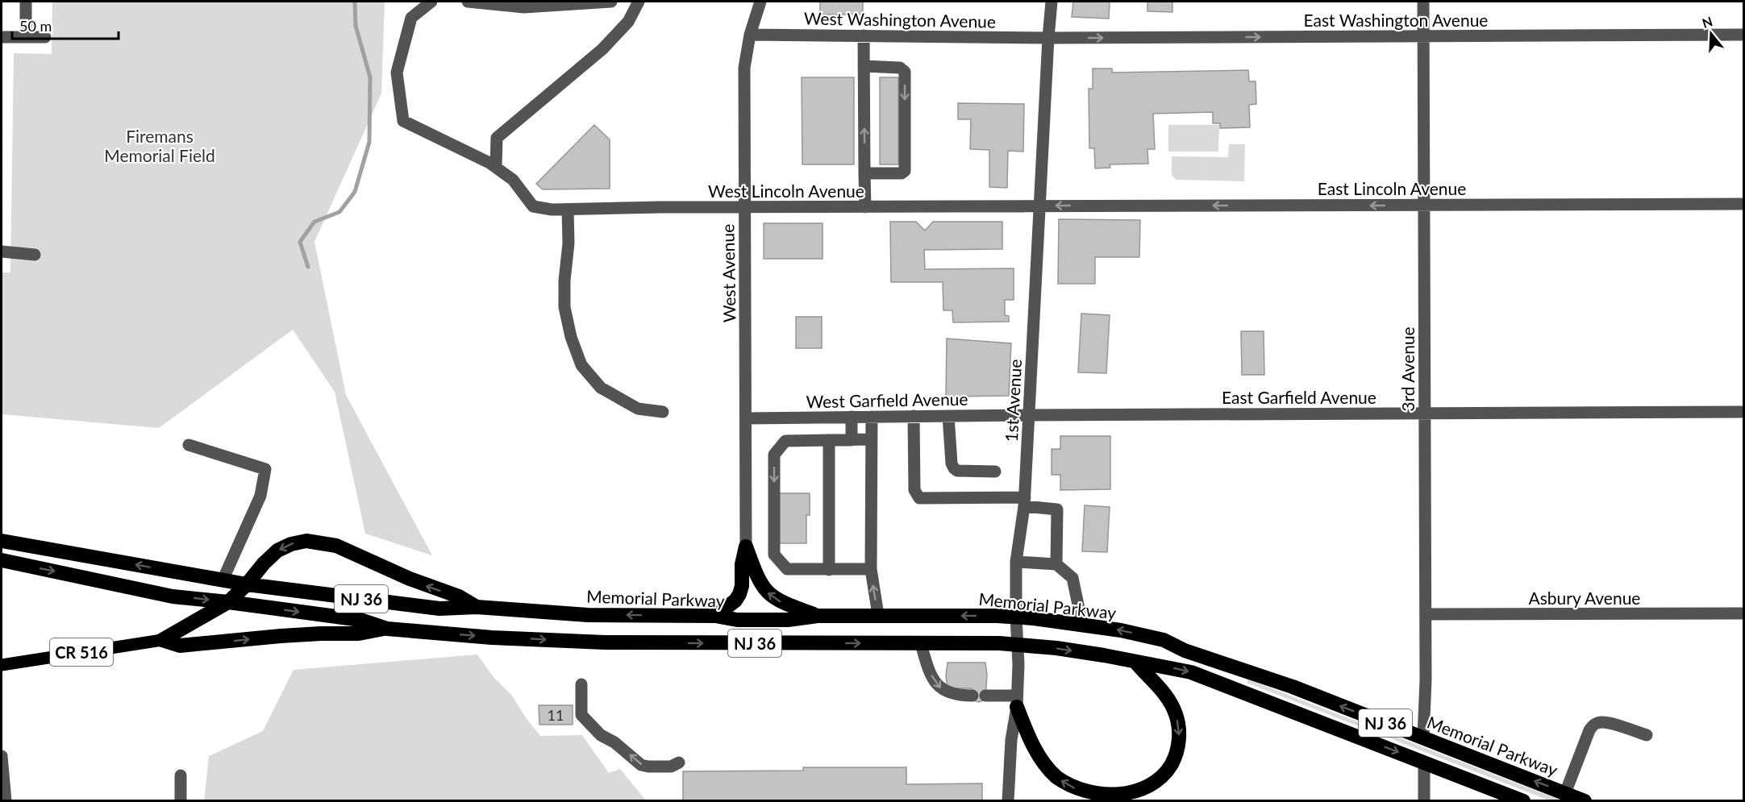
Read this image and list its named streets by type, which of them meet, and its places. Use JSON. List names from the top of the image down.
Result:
{
  "streets": {
    "highway": ["Memorial Parkway", "NJ 36"],
    "main road": ["CR 516"],
    "street": [
      "West Washington Avenue",
      "East Washington Avenue",
      "East Lincoln Avenue",
      "West Lincoln Avenue",
      "West Avenue",
      "3rd Avenue",
      "East Garfield Avenue",
      "West Garfield Avenue",
      "1st Avenue",
      "Asbury Avenue"
    ]
  },
  "crossings": [
    ["West Washington Avenue", "East Washington Avenue"],
    ["West Washington Avenue", "West Avenue"],
    ["West Washington Avenue", "1st Avenue"],
    ["East Washington Avenue", "3rd Avenue"],
    ["East Washington Avenue", "1st Avenue"],
    ["East Lincoln Avenue", "West Lincoln Avenue"],
    ["East Lincoln Avenue", "3rd Avenue"],
    ["East Lincoln Avenue", "1st Avenue"],
    ["West Lincoln Avenue", "West Avenue"],
    ["West Lincoln Avenue", "1st Avenue"],
    ["West Avenue", "West Garfield Avenue"],
    ["3rd Avenue", "East Garfield Avenue"],
    ["3rd Avenue", "Asbury Avenue"],
    ["3rd Avenue", "Memorial Parkway"],
    ["East Garfield Avenue", "West Garfield Avenue"],
    ["East Garfield Avenue", "1st Avenue"],
    ["West Garfield Avenue", "1st Avenue"],
    ["1st Avenue", "Memorial Parkway"],
    ["1st Avenue", "NJ 36"],
    ["Memorial Parkway", "NJ 36"]
  ],
  "one_way": ["East Washington Avenue", "East Lincoln Avenue"],
  "parks": ["Firemans Memorial Field"],
  "house_numbers": ["11"],
  "scale_bar": "50 m",
  "north": "top"
}
